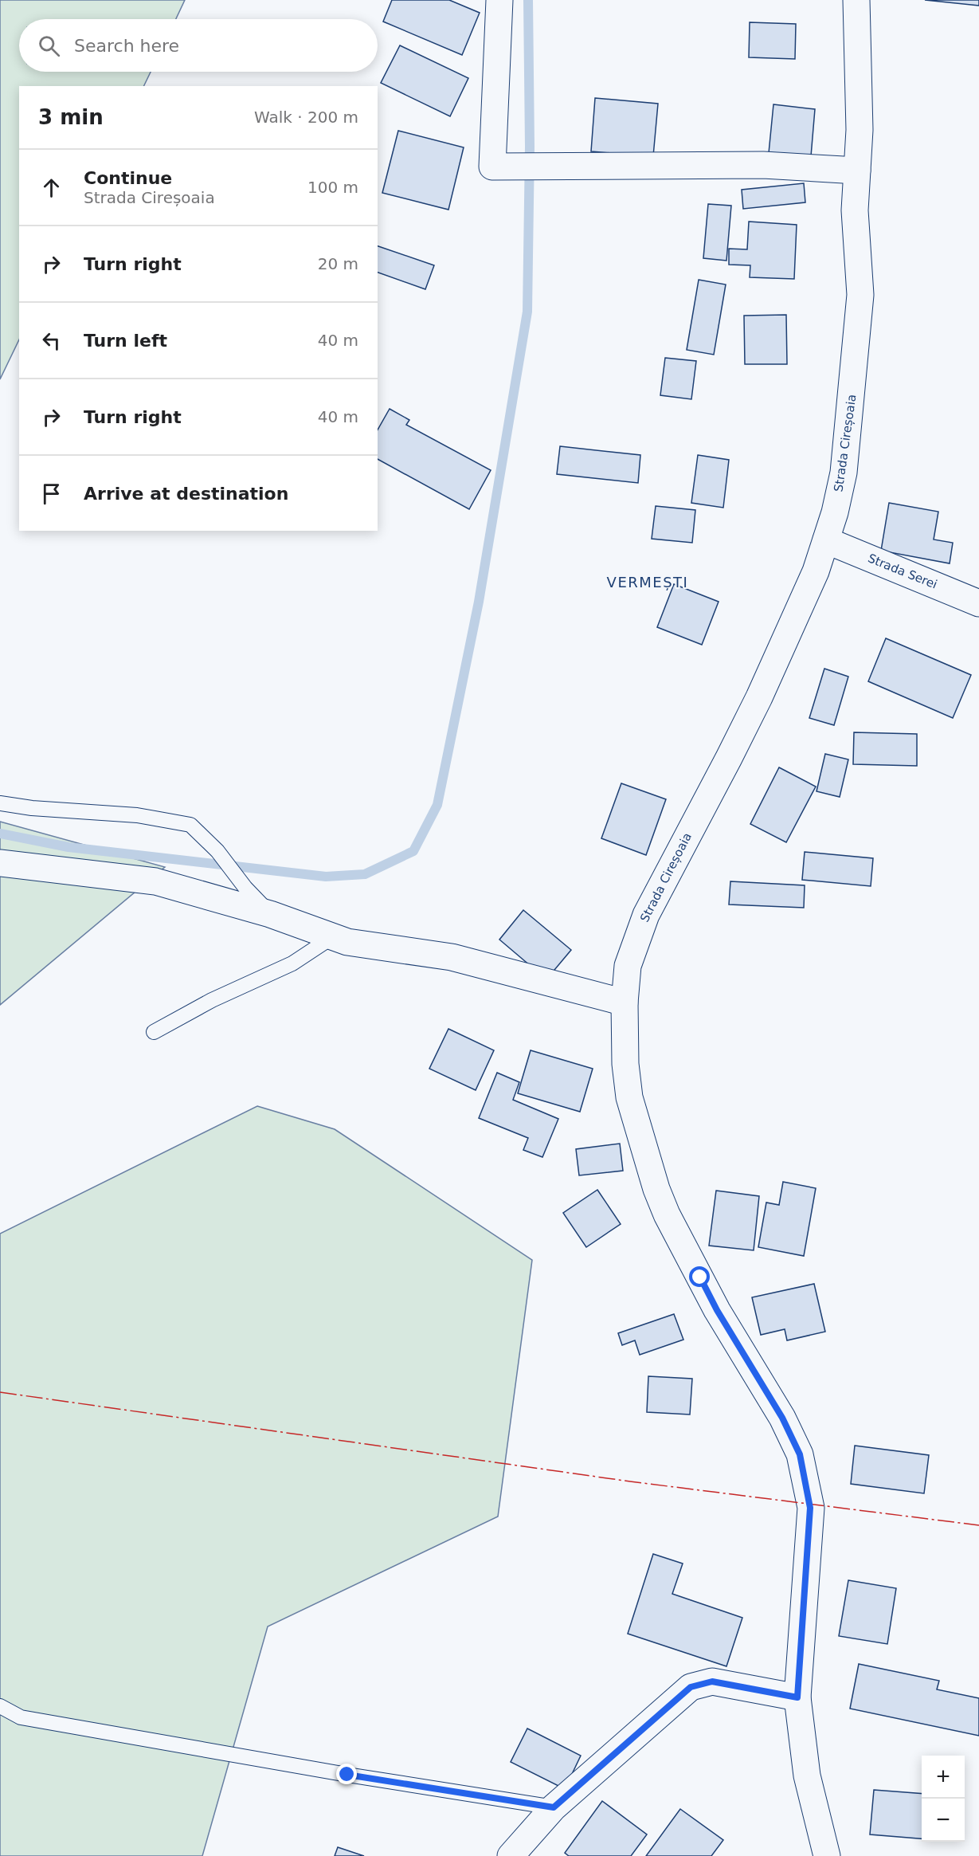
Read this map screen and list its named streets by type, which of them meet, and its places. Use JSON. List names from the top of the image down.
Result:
{
  "streets": {
    "street": ["Strada Cireșoaia", "Strada Serei"]
  },
  "crossings": [
    ["Strada Cireșoaia", "Strada Serei"]
  ],
  "districts": ["VERMEȘTI"],
  "page": {
    "search": "Search here",
    "heading": ["3 min", "Walk · 200 m"],
    "list": [
      ["Continue", "Strada Cireșoaia", "100 m"],
      ["Turn right", "20 m"],
      ["Turn left", "40 m"],
      ["Turn right", "40 m"],
      "Arrive at destination"
    ],
    "map_buttons": ["+", "−"]
  }
}
